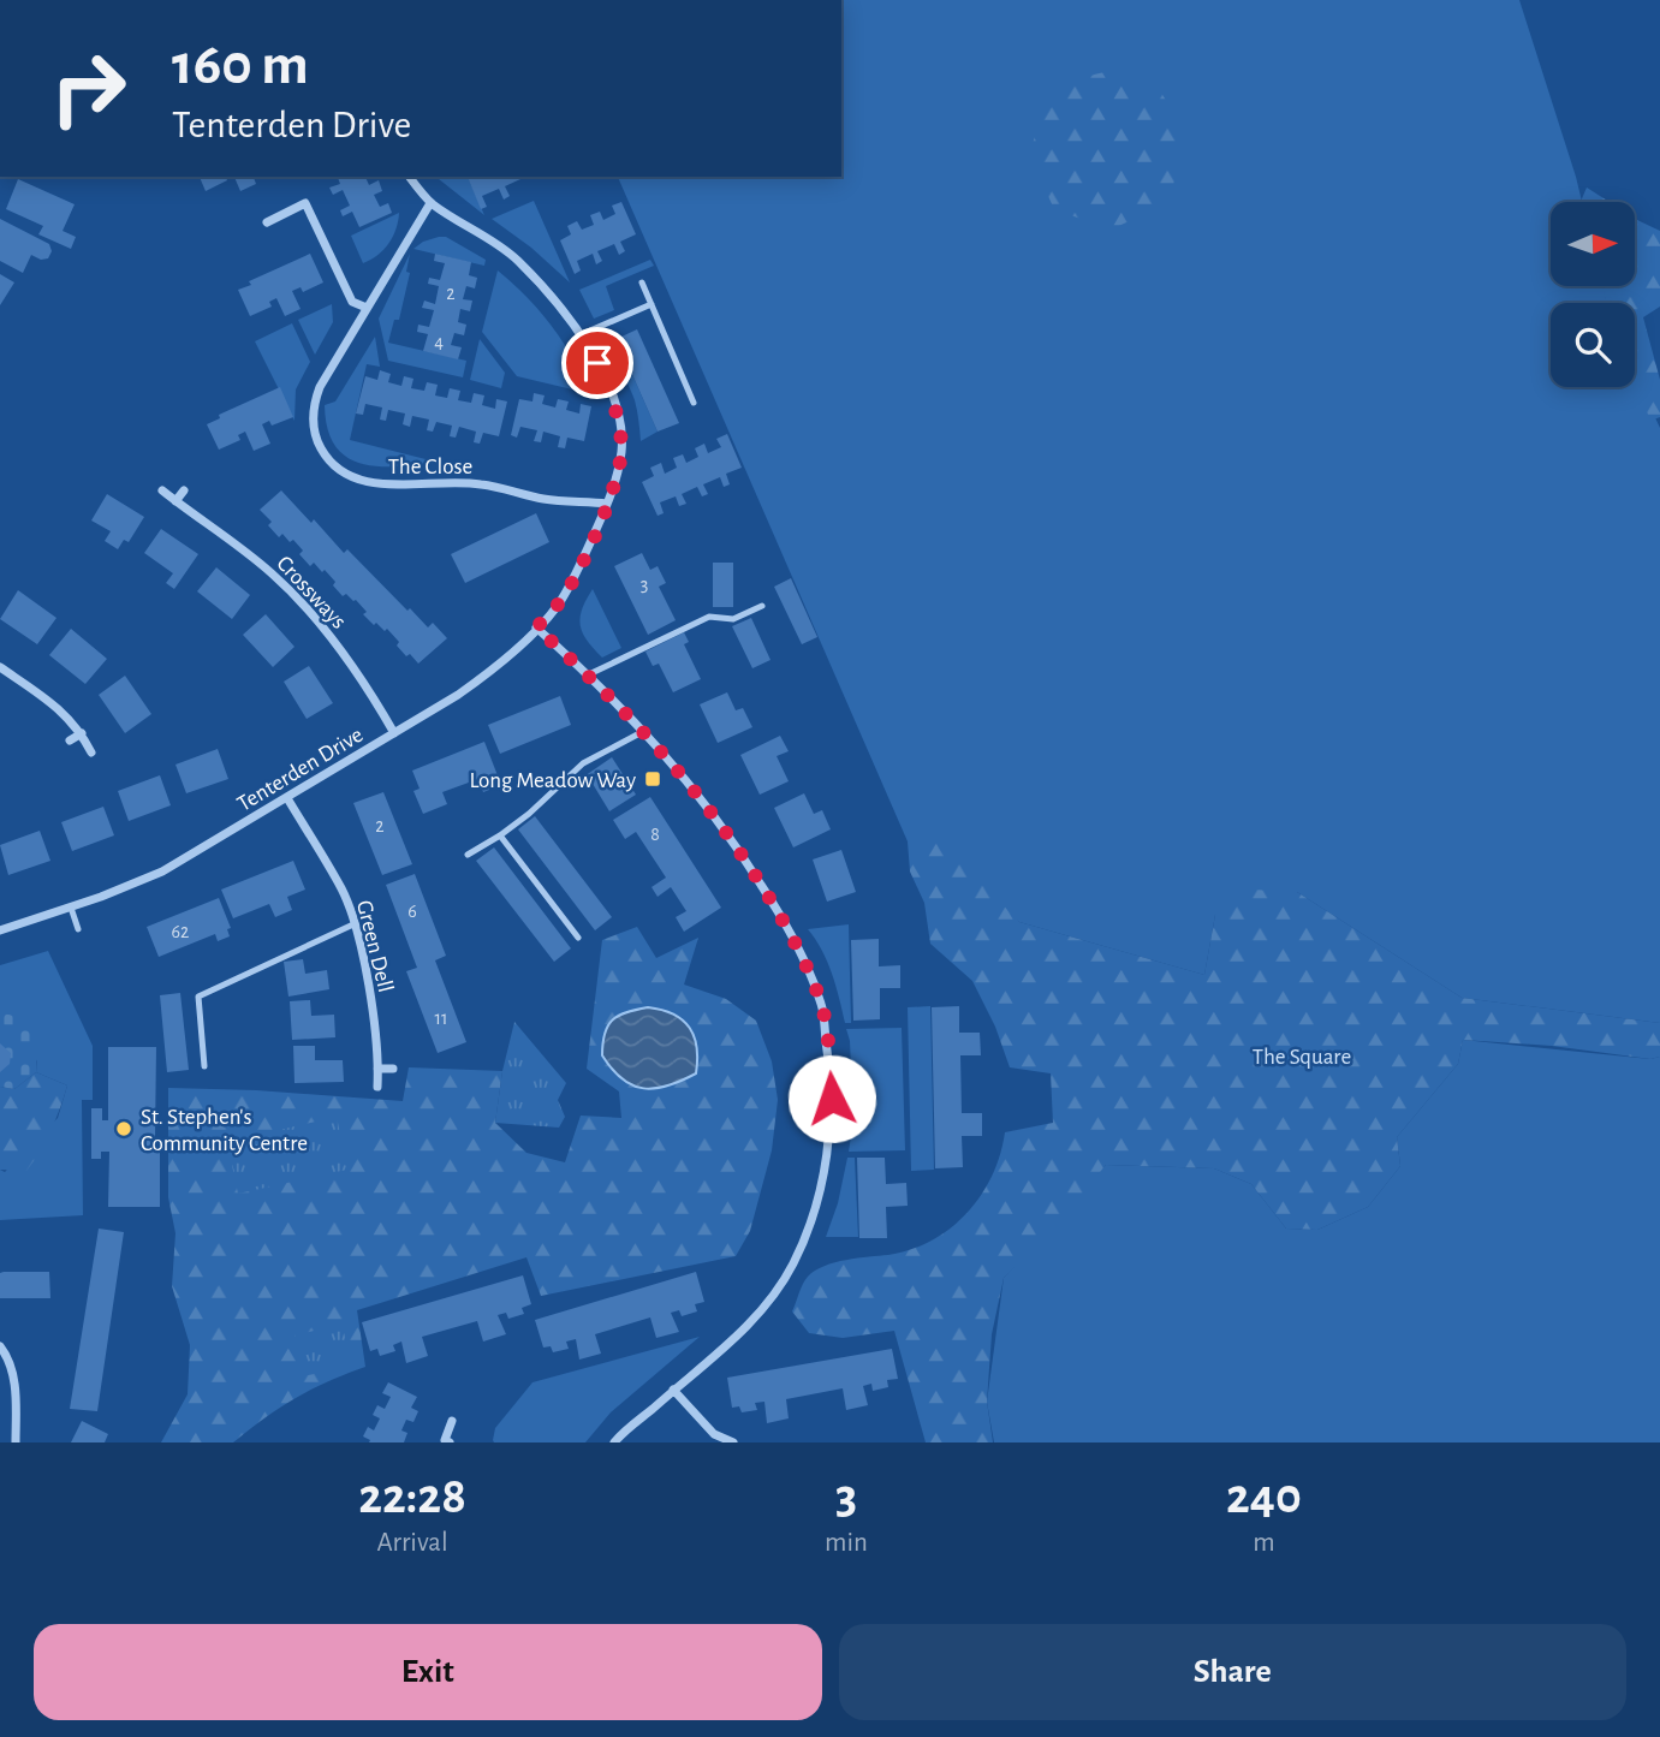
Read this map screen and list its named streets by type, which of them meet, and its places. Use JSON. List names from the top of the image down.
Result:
{
  "streets": {
    "street": [
      "The Close",
      "Crossways",
      "Tenterden Drive",
      "Green Dell"
    ]
  },
  "crossings": [
    ["The Close", "Tenterden Drive"],
    ["Crossways", "Tenterden Drive"],
    ["Tenterden Drive", "Green Dell"]
  ],
  "parks": ["The Square"],
  "places": {
    "transit": ["Long Meadow Way"],
    "other": ["St. Stephen's Community Centre"]
  },
  "house_numbers": [
    "2",
    "4",
    "3",
    "2",
    "8",
    "6",
    "62",
    "11"
  ],
  "north": "right",
  "page": {
    "turn": ["160 m", "Tenterden Drive"],
    "eta": [
      "22:28",
      "Arrival",
      "3",
      "min",
      "240",
      "m"
    ],
    "buttons": ["Exit", "Share"]
  }
}
